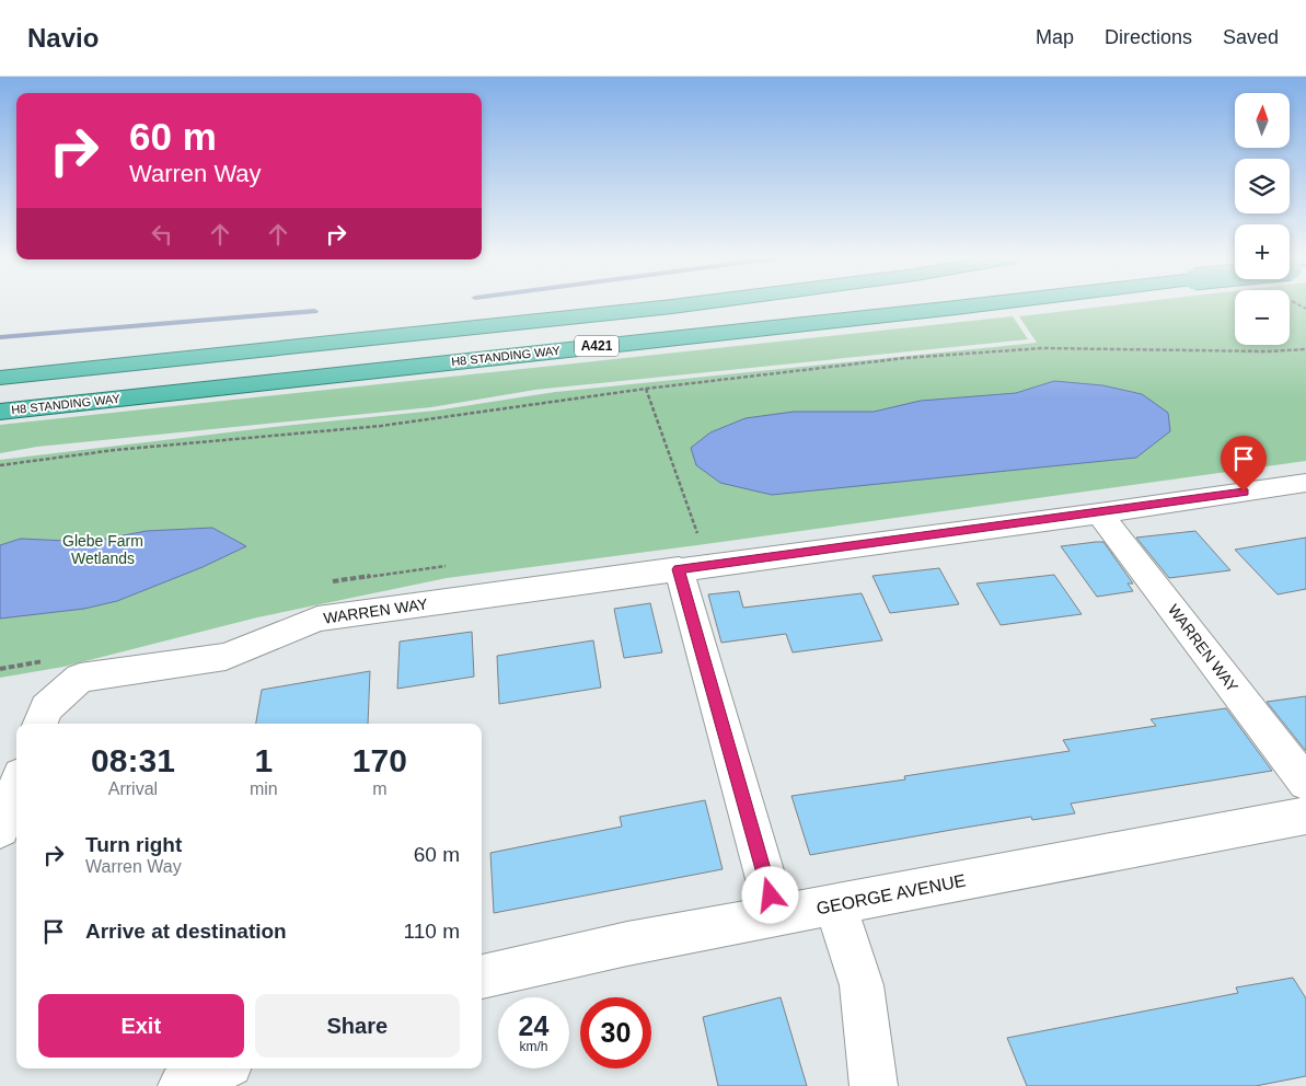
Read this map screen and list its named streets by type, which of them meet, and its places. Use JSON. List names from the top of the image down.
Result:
{
  "streets": {
    "highway": ["A421", "H8 STANDING WAY"],
    "street": ["WARREN WAY", "GEORGE AVENUE"]
  },
  "parks": ["Glebe Farm Wetlands"],
  "north": "top",
  "page": {
    "header": "Navio",
    "nav": ["Map", "Directions", "Saved"],
    "map_buttons": ["+", "−"],
    "turn": ["60 m", "Warren Way"],
    "eta": [
      "08:31",
      "Arrival",
      "1",
      "min",
      "170",
      "m"
    ],
    "list": [
      {
        "name": "Turn right",
        "note": "Warren Way",
        "value": "60 m"
      },
      {
        "name": "Arrive at destination",
        "value": "110 m"
      }
    ],
    "buttons": ["Exit", "Share"],
    "speed": "24 km/h",
    "limit": "30"
  }
}
